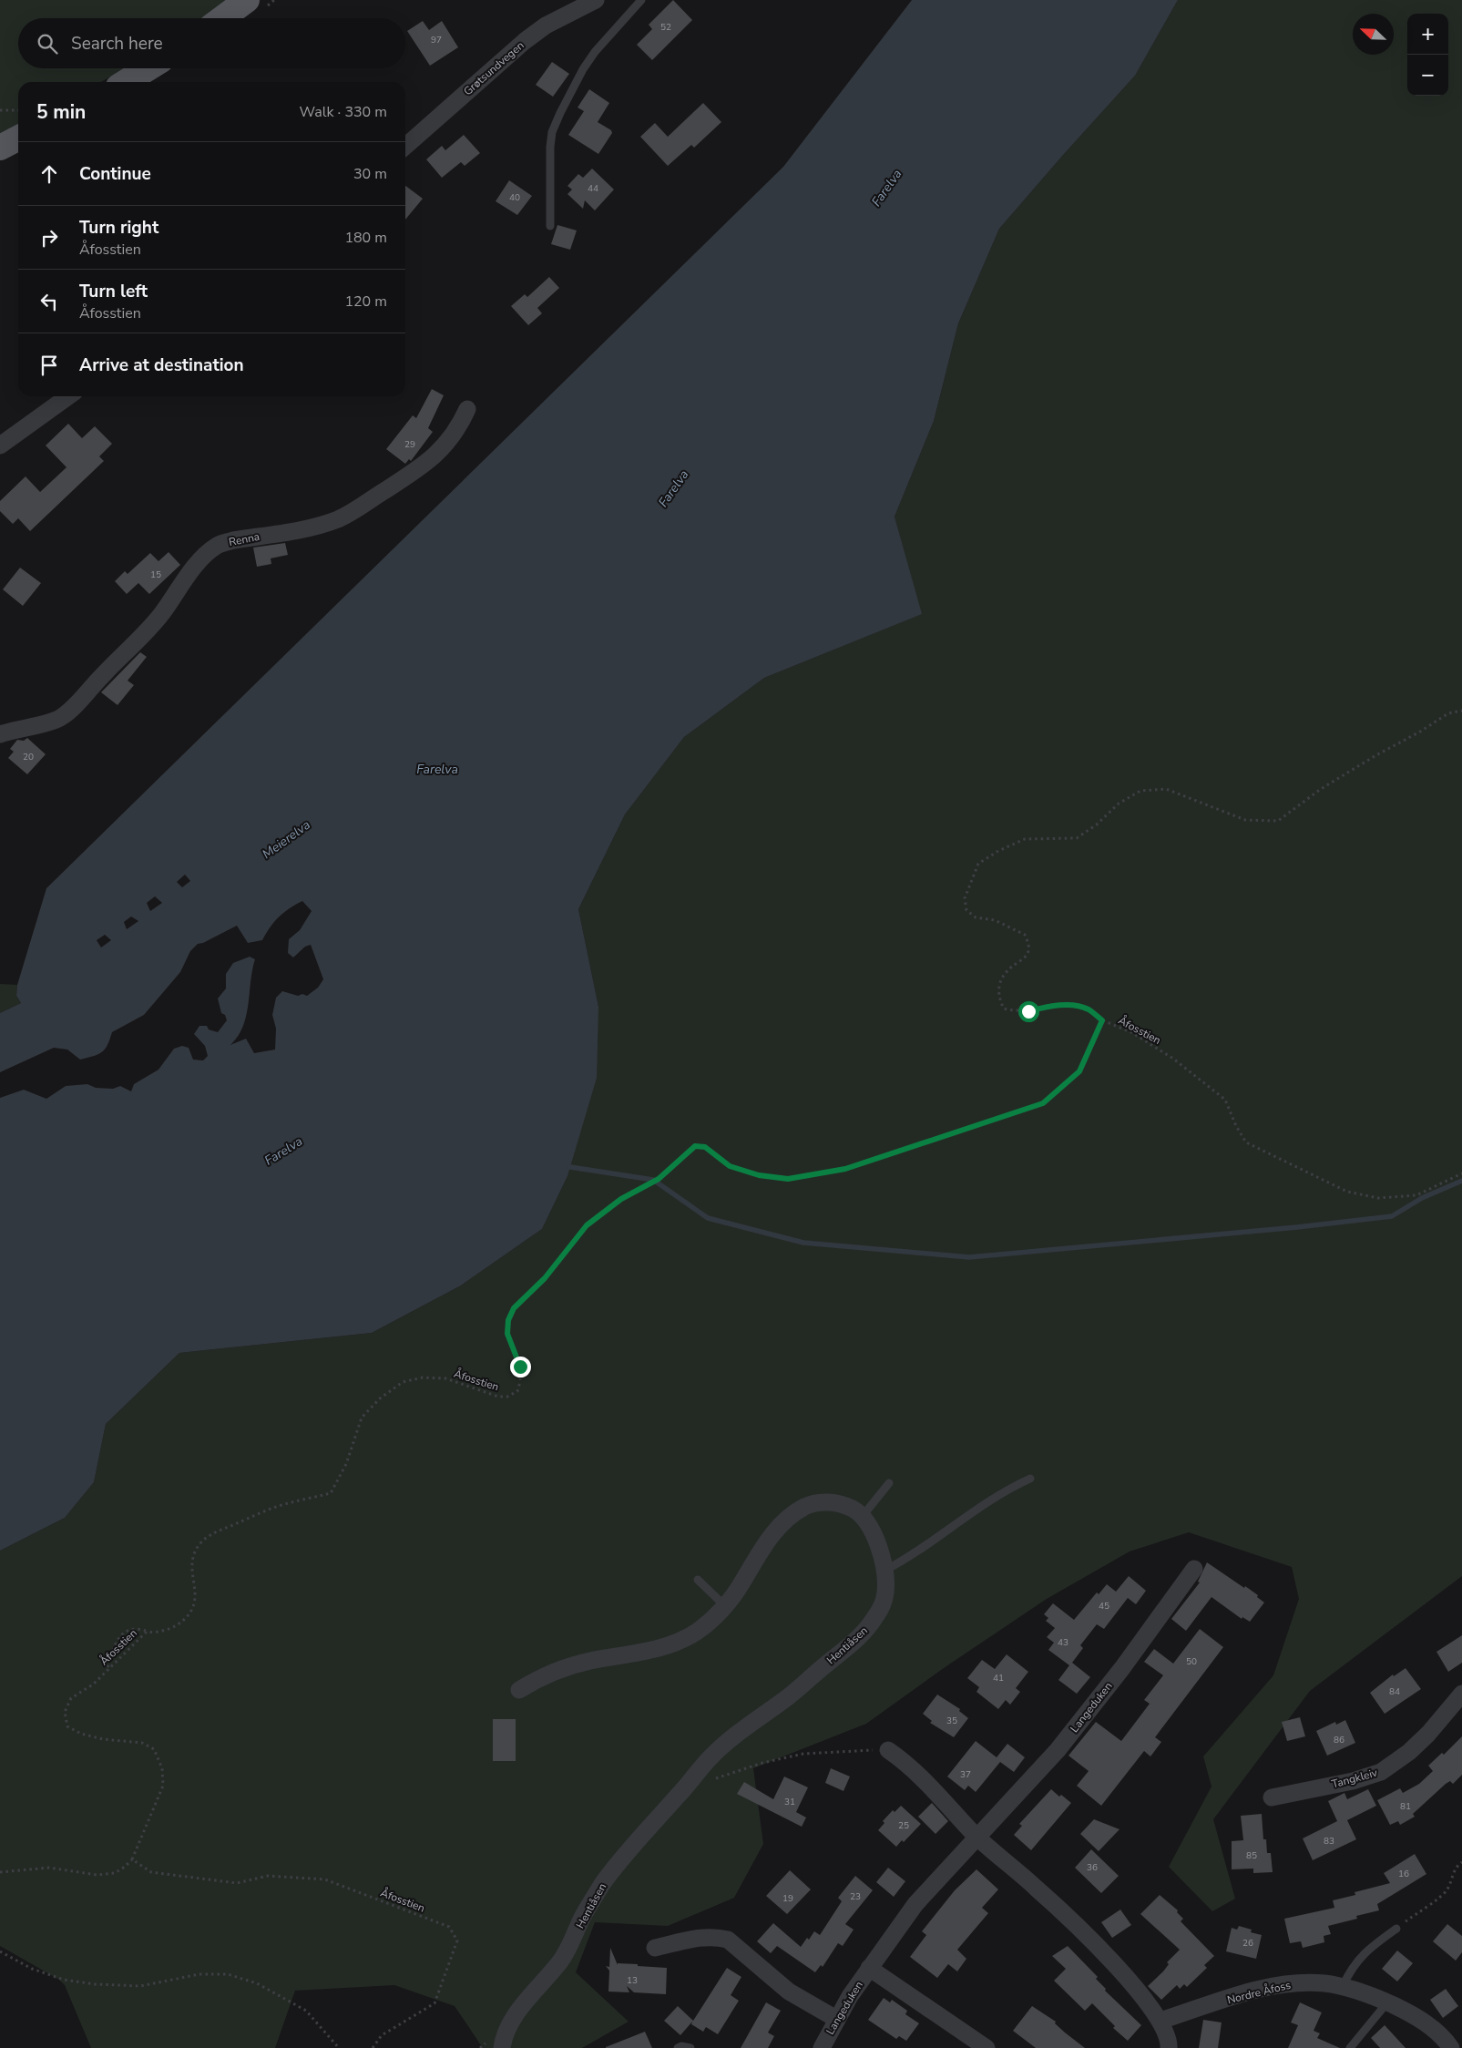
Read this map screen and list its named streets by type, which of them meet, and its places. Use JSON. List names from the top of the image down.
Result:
{
  "streets": {
    "street": [
      "Grøtsundvegen",
      "Renna",
      "Hentiåsen",
      "Langeduken",
      "Tangkleiv",
      "Nordre Åfoss"
    ],
    "path": ["Åfosstien"]
  },
  "water": ["Farelva", "Meierelva"],
  "house_numbers": [
    "52",
    "97",
    "44",
    "40",
    "29",
    "15",
    "20",
    "45",
    "43",
    "50",
    "41",
    "84",
    "35",
    "86",
    "37",
    "31",
    "81",
    "25",
    "83",
    "85",
    "36",
    "16",
    "23",
    "19",
    "26",
    "13"
  ],
  "north": "top left",
  "page": {
    "map_buttons": ["+", "−"],
    "search": "Search here",
    "heading": ["5 min", "Walk · 330 m"],
    "list": [
      ["Continue", "30 m"],
      ["Turn right", "Åfosstien", "180 m"],
      ["Turn left", "Åfosstien", "120 m"],
      "Arrive at destination"
    ]
  }
}
